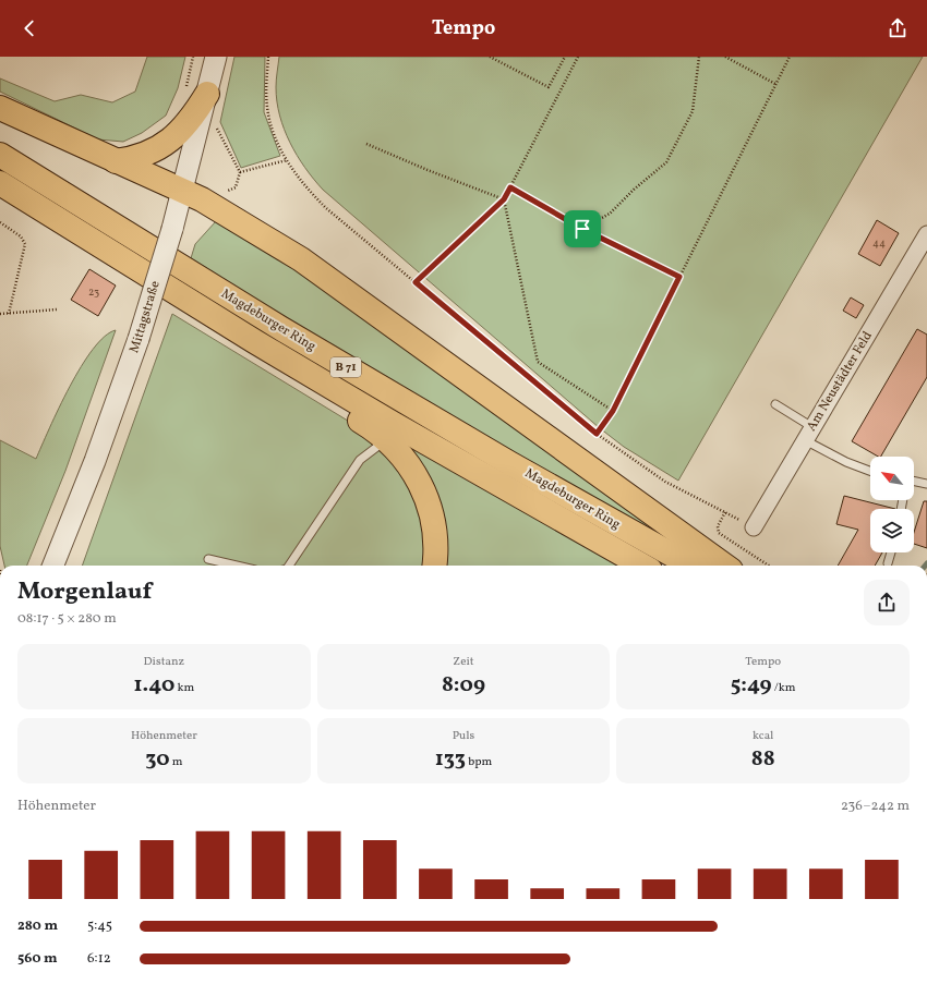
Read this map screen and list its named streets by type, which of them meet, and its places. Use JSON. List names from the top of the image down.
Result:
{
  "streets": {
    "highway": ["Magdeburger Ring", "B 71"],
    "street": ["Mittagstraße", "Am Neustädter Feld"]
  },
  "house_numbers": ["44", "23"],
  "north": "top left",
  "page": {
    "header": "Tempo",
    "heading": ["Morgenlauf", "08:17 · 5 × 280 m"],
    "stats": [
      ["Distanz", "1.40 km"],
      ["Zeit", "8:09"],
      ["Tempo", "5:49 /km"],
      ["Höhenmeter", "30 m"],
      ["Puls", "133 bpm"],
      ["kcal", "88"]
    ],
    "chart": ["Höhenmeter", "236–242 m"],
    "list": [
      {
        "name": "280 m",
        "note": "5:45"
      },
      {
        "name": "560 m",
        "note": "6:12"
      }
    ]
  }
}
